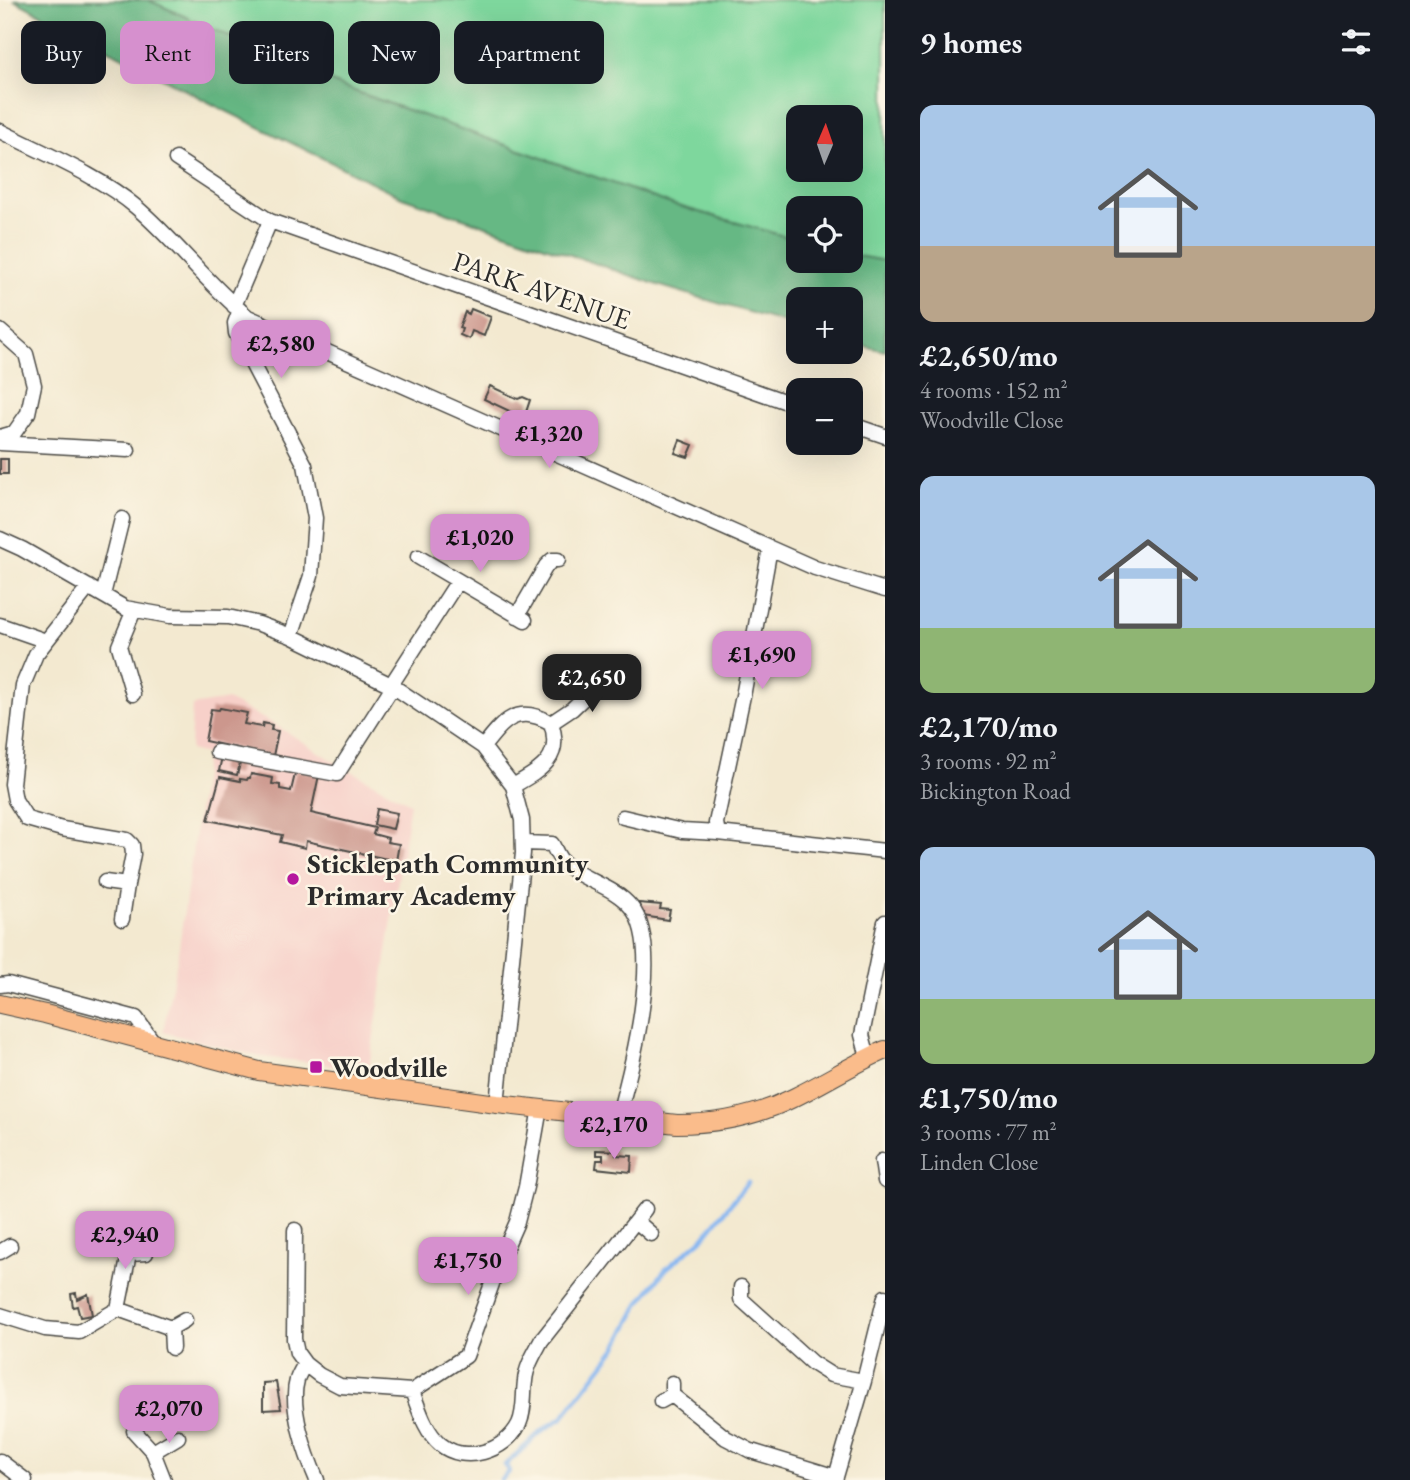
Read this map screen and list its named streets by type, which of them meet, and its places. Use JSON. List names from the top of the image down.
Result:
{
  "streets": {
    "street": ["PARK AVENUE"]
  },
  "places": {
    "other": ["Sticklepath Community Primary Academy"],
    "transit": ["Woodville"]
  },
  "north": "top",
  "page": {
    "heading": "9 homes",
    "chip": [
      "Buy",
      "Rent",
      "Filters",
      "New",
      "Apartment"
    ],
    "list": [
      {
        "name": "£2,650/mo",
        "note": "4 rooms · 152 m² · Woodville Close"
      },
      {
        "name": "£2,170/mo",
        "note": "3 rooms · 92 m² · Bickington Road"
      },
      {
        "name": "£1,750/mo",
        "note": "3 rooms · 77 m² · Linden Close"
      }
    ],
    "map_buttons": ["+", "−"],
    "price": [
      "£2,580",
      "£1,320",
      "£1,020",
      "£1,690",
      "£2,650",
      "£2,170",
      "£2,940",
      "£1,750",
      "£2,070"
    ]
  }
}
